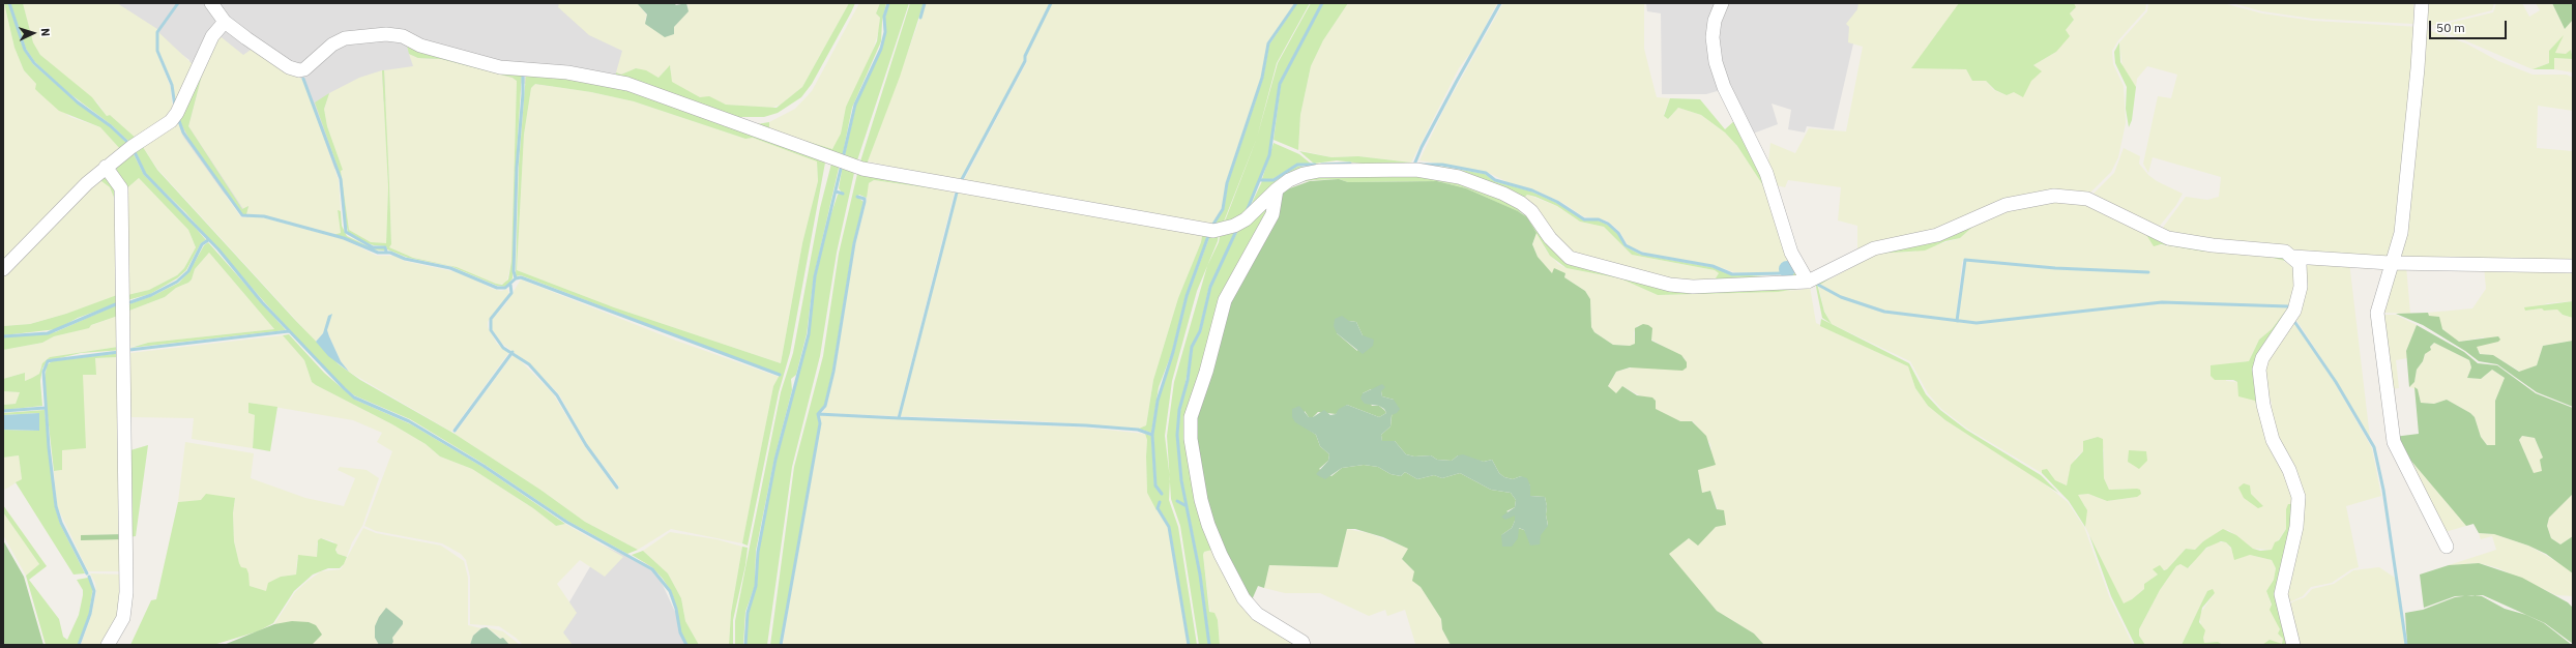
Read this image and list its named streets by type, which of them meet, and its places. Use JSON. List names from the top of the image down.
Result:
{
  "scale_bar": "50 m",
  "north": "right"
}
